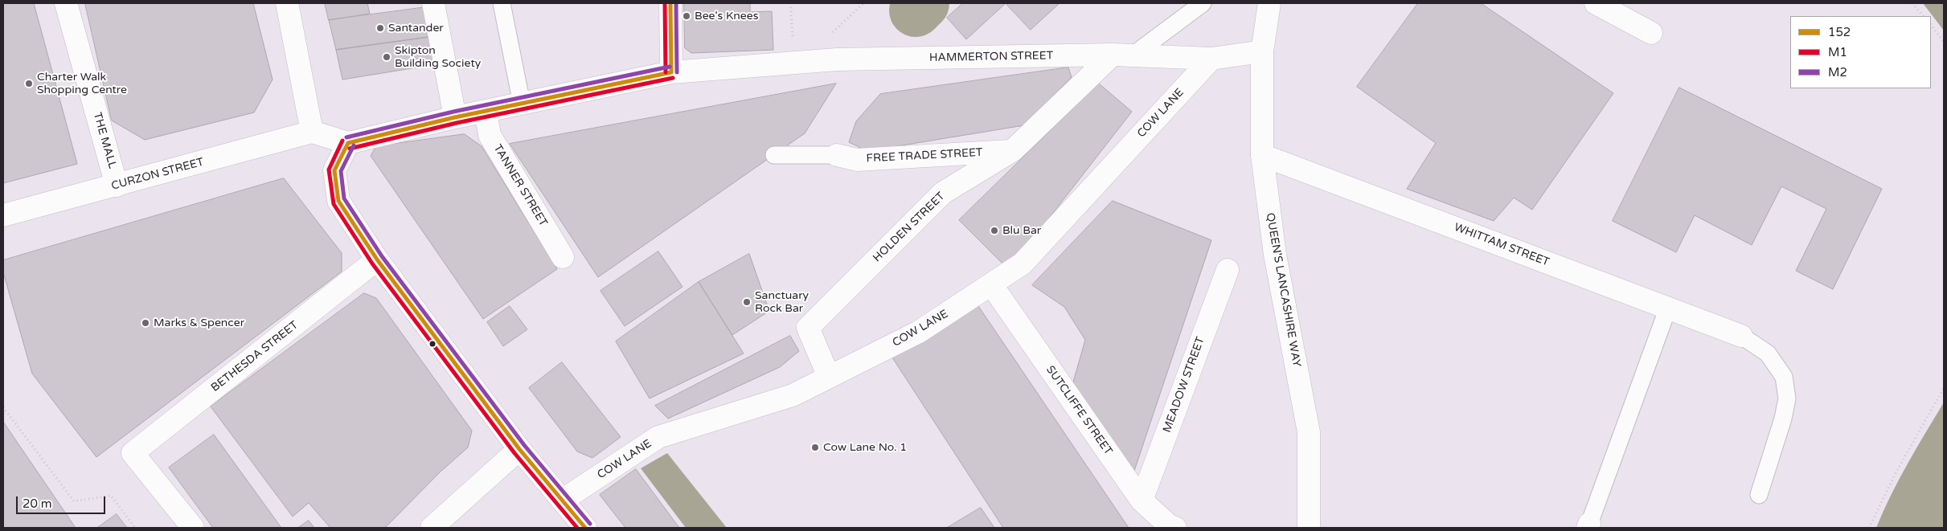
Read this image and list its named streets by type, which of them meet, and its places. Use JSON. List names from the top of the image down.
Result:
{
  "streets": {
    "street": [
      "HAMMERTON STREET",
      "COW LANE",
      "THE MALL",
      "FREE TRADE STREET",
      "CURZON STREET",
      "TANNER STREET",
      "HOLDEN STREET",
      "WHITTAM STREET",
      "QUEEN'S LANCASHIRE WAY",
      "BETHESDA STREET",
      "MEADOW STREET",
      "SUTCLIFFE STREET"
    ]
  },
  "crossings": [
    ["HAMMERTON STREET", "COW LANE"],
    ["HAMMERTON STREET", "TANNER STREET"],
    ["HAMMERTON STREET", "HOLDEN STREET"],
    ["HAMMERTON STREET", "QUEEN'S LANCASHIRE WAY"],
    ["COW LANE", "HOLDEN STREET"],
    ["COW LANE", "SUTCLIFFE STREET"],
    ["THE MALL", "CURZON STREET"],
    ["FREE TRADE STREET", "HOLDEN STREET"],
    ["WHITTAM STREET", "QUEEN'S LANCASHIRE WAY"],
    ["MEADOW STREET", "SUTCLIFFE STREET"]
  ],
  "places": [
    "Bee's Knees",
    "Santander",
    "Skipton Building Society",
    "Charter Walk Shopping Centre",
    "Blu Bar",
    "Sanctuary Rock Bar",
    "Marks & Spencer",
    "Cow Lane No. 1"
  ],
  "lines": ["transit line 152", "transit line M1", "transit line M2"],
  "legend": ["152", "M1", "M2"],
  "scale_bar": "20 m"
}
